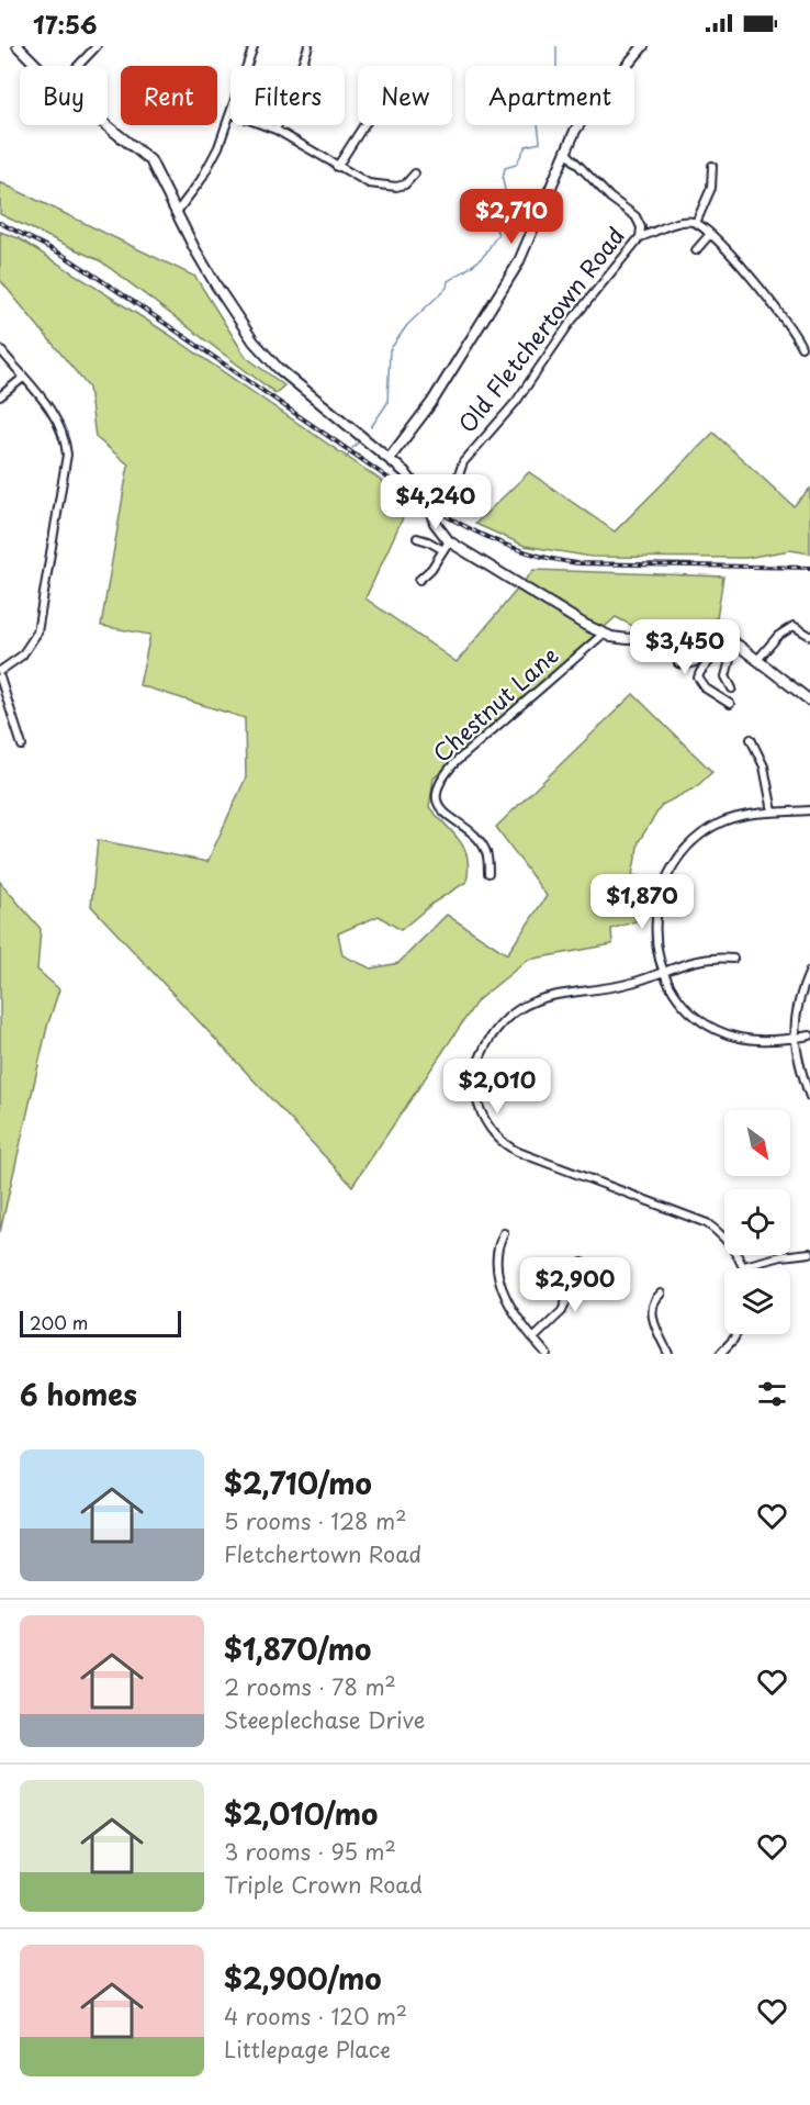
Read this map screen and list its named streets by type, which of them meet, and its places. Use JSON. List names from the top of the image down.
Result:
{
  "streets": {
    "street": ["Old Fletchertown Road", "Chestnut Lane"]
  },
  "scale_bar": "200 m",
  "north": "bottom right",
  "page": {
    "status": "17:56",
    "chip": [
      "Buy",
      "Rent",
      "Filters",
      "New",
      "Apartment"
    ],
    "price": [
      "$2,710",
      "$4,240",
      "$3,450",
      "$1,870",
      "$2,010",
      "$2,900"
    ],
    "scale": "200 m",
    "heading": "6 homes",
    "list": [
      {
        "name": "$2,710/mo",
        "note": "5 rooms · 128 m² · Fletchertown Road"
      },
      {
        "name": "$1,870/mo",
        "note": "2 rooms · 78 m² · Steeplechase Drive"
      },
      {
        "name": "$2,010/mo",
        "note": "3 rooms · 95 m² · Triple Crown Road"
      },
      {
        "name": "$2,900/mo",
        "note": "4 rooms · 120 m² · Littlepage Place"
      }
    ]
  }
}
